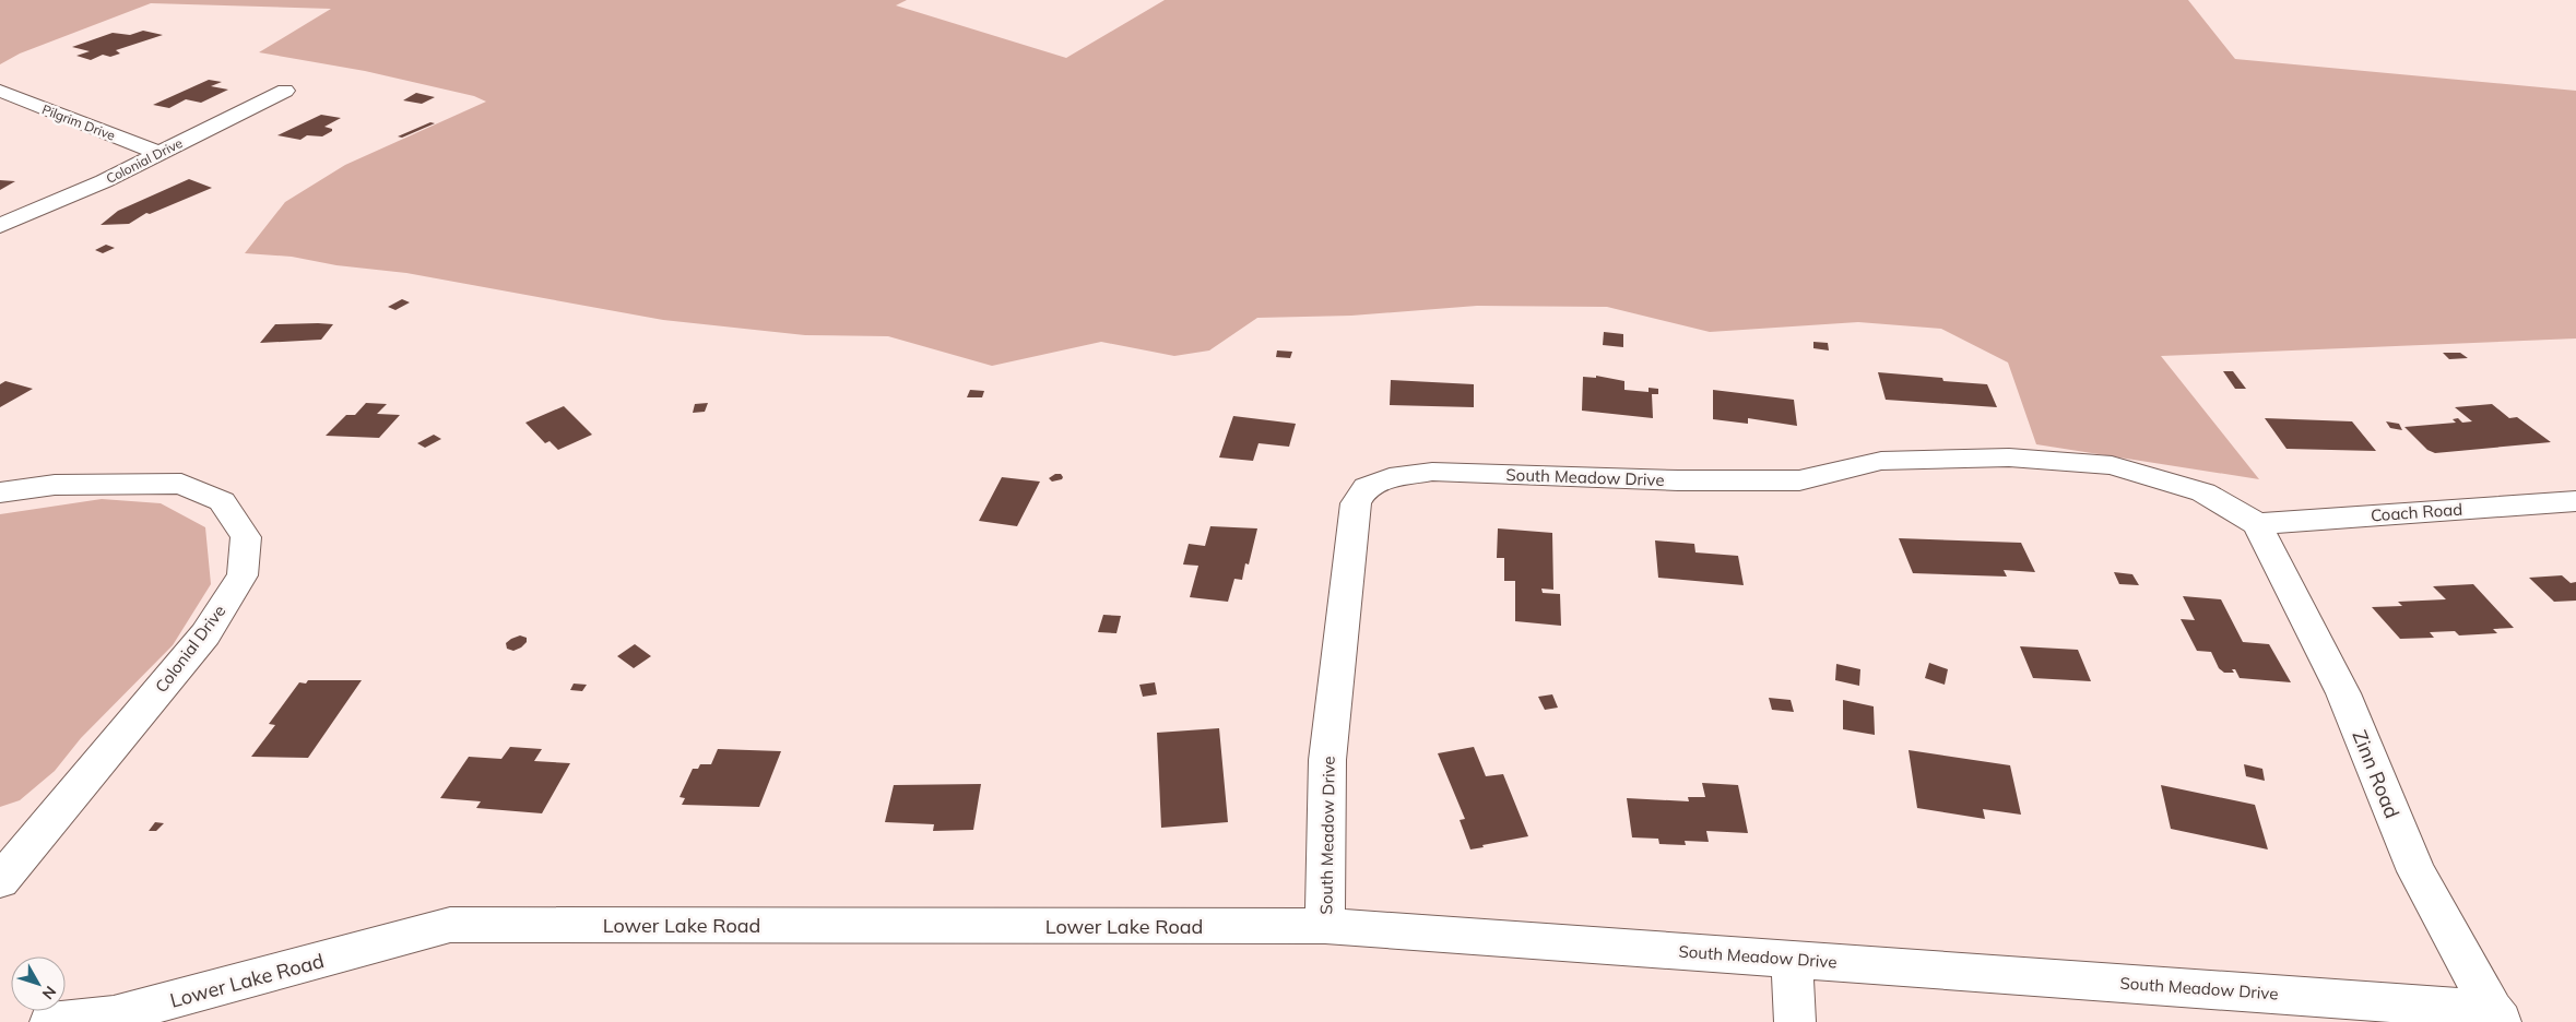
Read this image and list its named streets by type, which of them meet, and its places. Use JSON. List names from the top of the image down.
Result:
{
  "streets": {
    "street": [
      "Pilgrim Drive",
      "Colonial Drive",
      "South Meadow Drive",
      "Coach Road",
      "Zinn Road",
      "Lower Lake Road"
    ]
  },
  "crossings": [
    ["Pilgrim Drive", "Colonial Drive"],
    ["South Meadow Drive", "Coach Road"],
    ["South Meadow Drive", "Zinn Road"],
    ["South Meadow Drive", "Lower Lake Road"],
    ["Coach Road", "Zinn Road"]
  ],
  "north": "bottom right"
}
